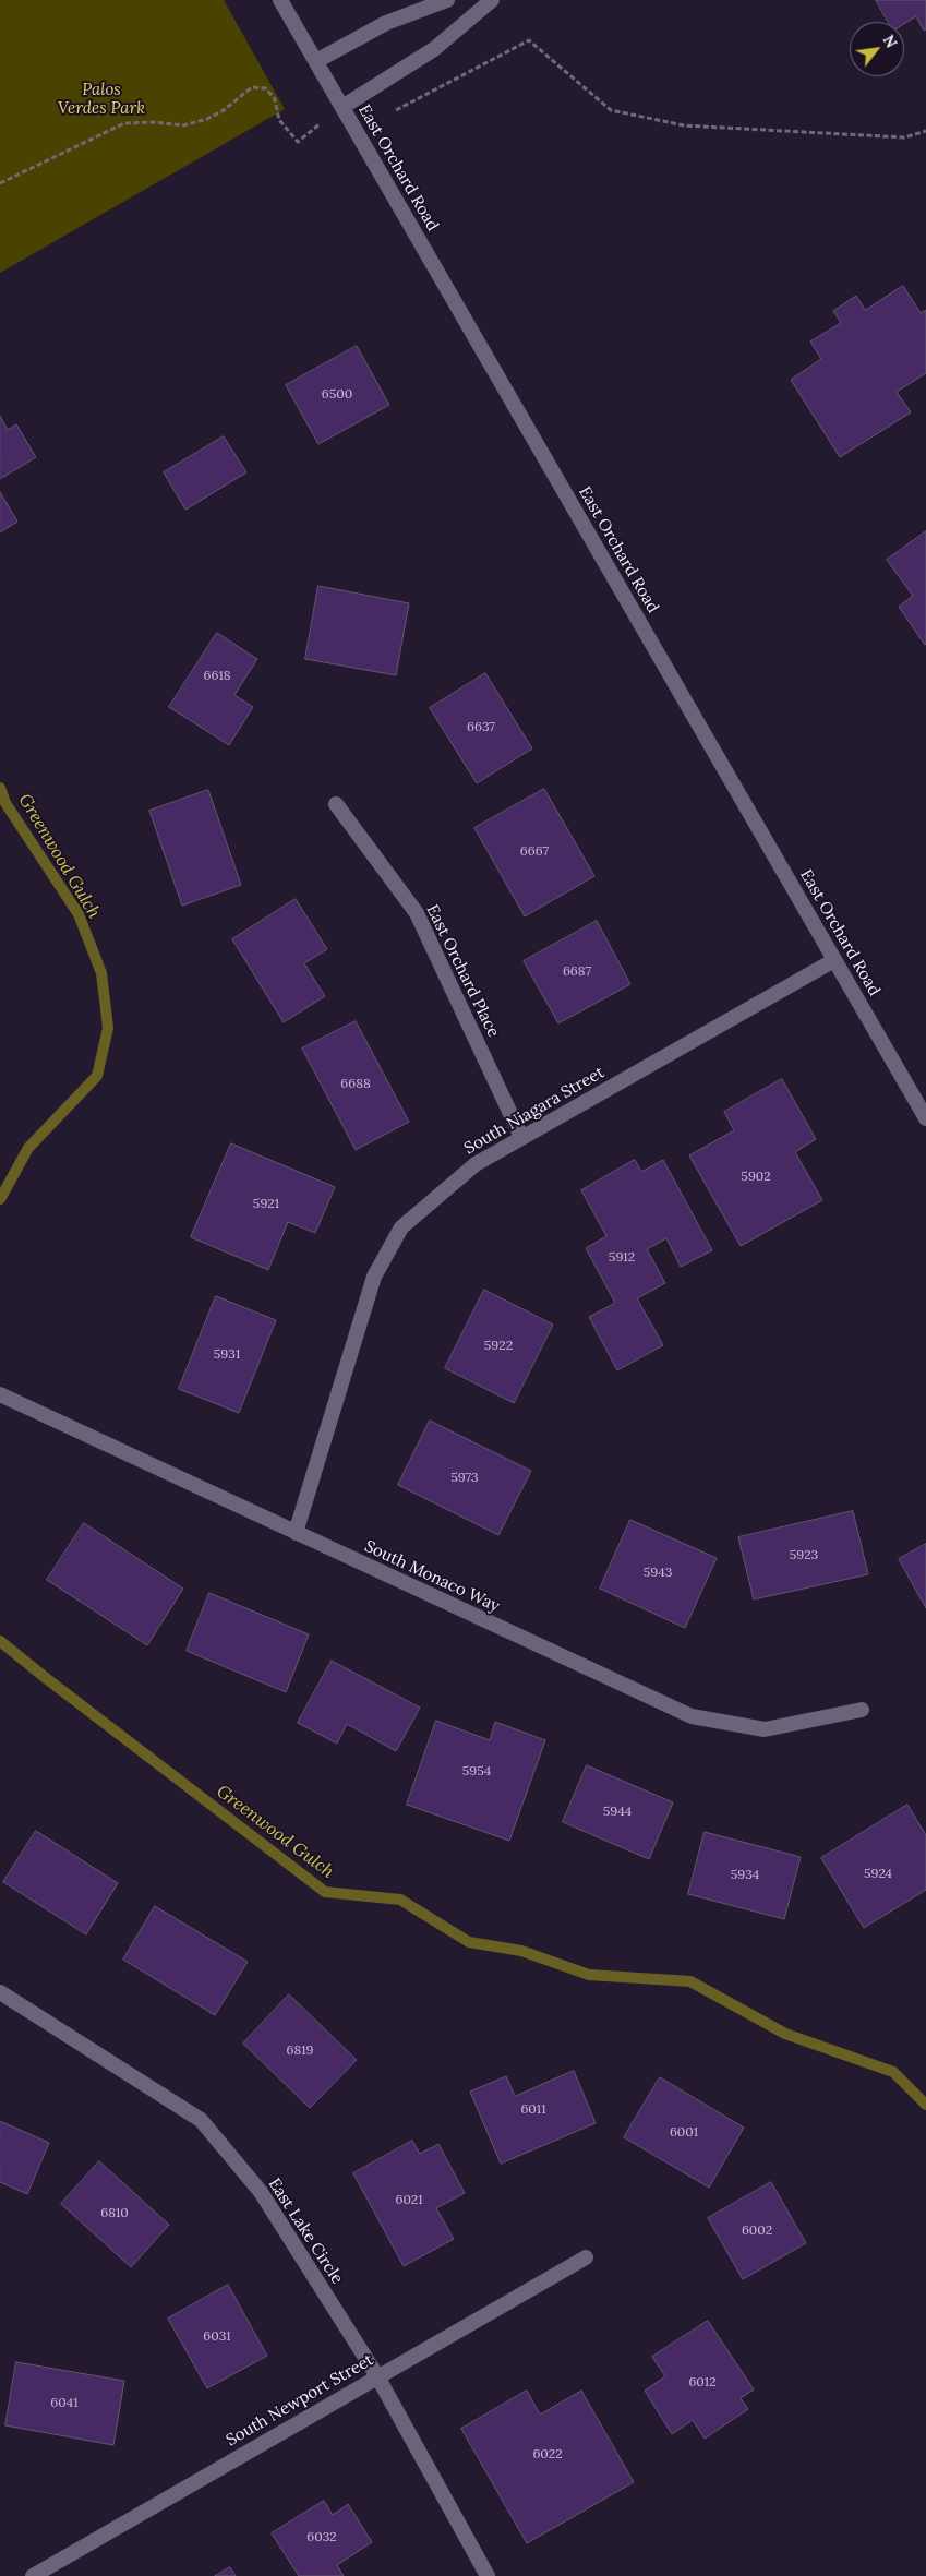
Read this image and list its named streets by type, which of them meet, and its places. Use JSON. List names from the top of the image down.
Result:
{
  "streets": {
    "street": [
      "East Orchard Road",
      "East Orchard Place",
      "South Niagara Street",
      "South Monaco Way",
      "East Lake Circle",
      "South Newport Street"
    ]
  },
  "crossings": [
    ["East Orchard Road", "South Niagara Street"],
    ["East Orchard Place", "South Niagara Street"],
    ["South Niagara Street", "South Monaco Way"],
    ["East Lake Circle", "South Newport Street"]
  ],
  "water": ["Greenwood Gulch"],
  "parks": ["Palos Verdes Park"],
  "house_numbers": [
    "6500",
    "6618",
    "6637",
    "6667",
    "6687",
    "6688",
    "5902",
    "5921",
    "5912",
    "5922",
    "5931",
    "5973",
    "5923",
    "5943",
    "5954",
    "5944",
    "5924",
    "5934",
    "6819",
    "6011",
    "6001",
    "6021",
    "6810",
    "6002",
    "6031",
    "6012",
    "6041",
    "6022",
    "6032"
  ],
  "north": "top right"
}
